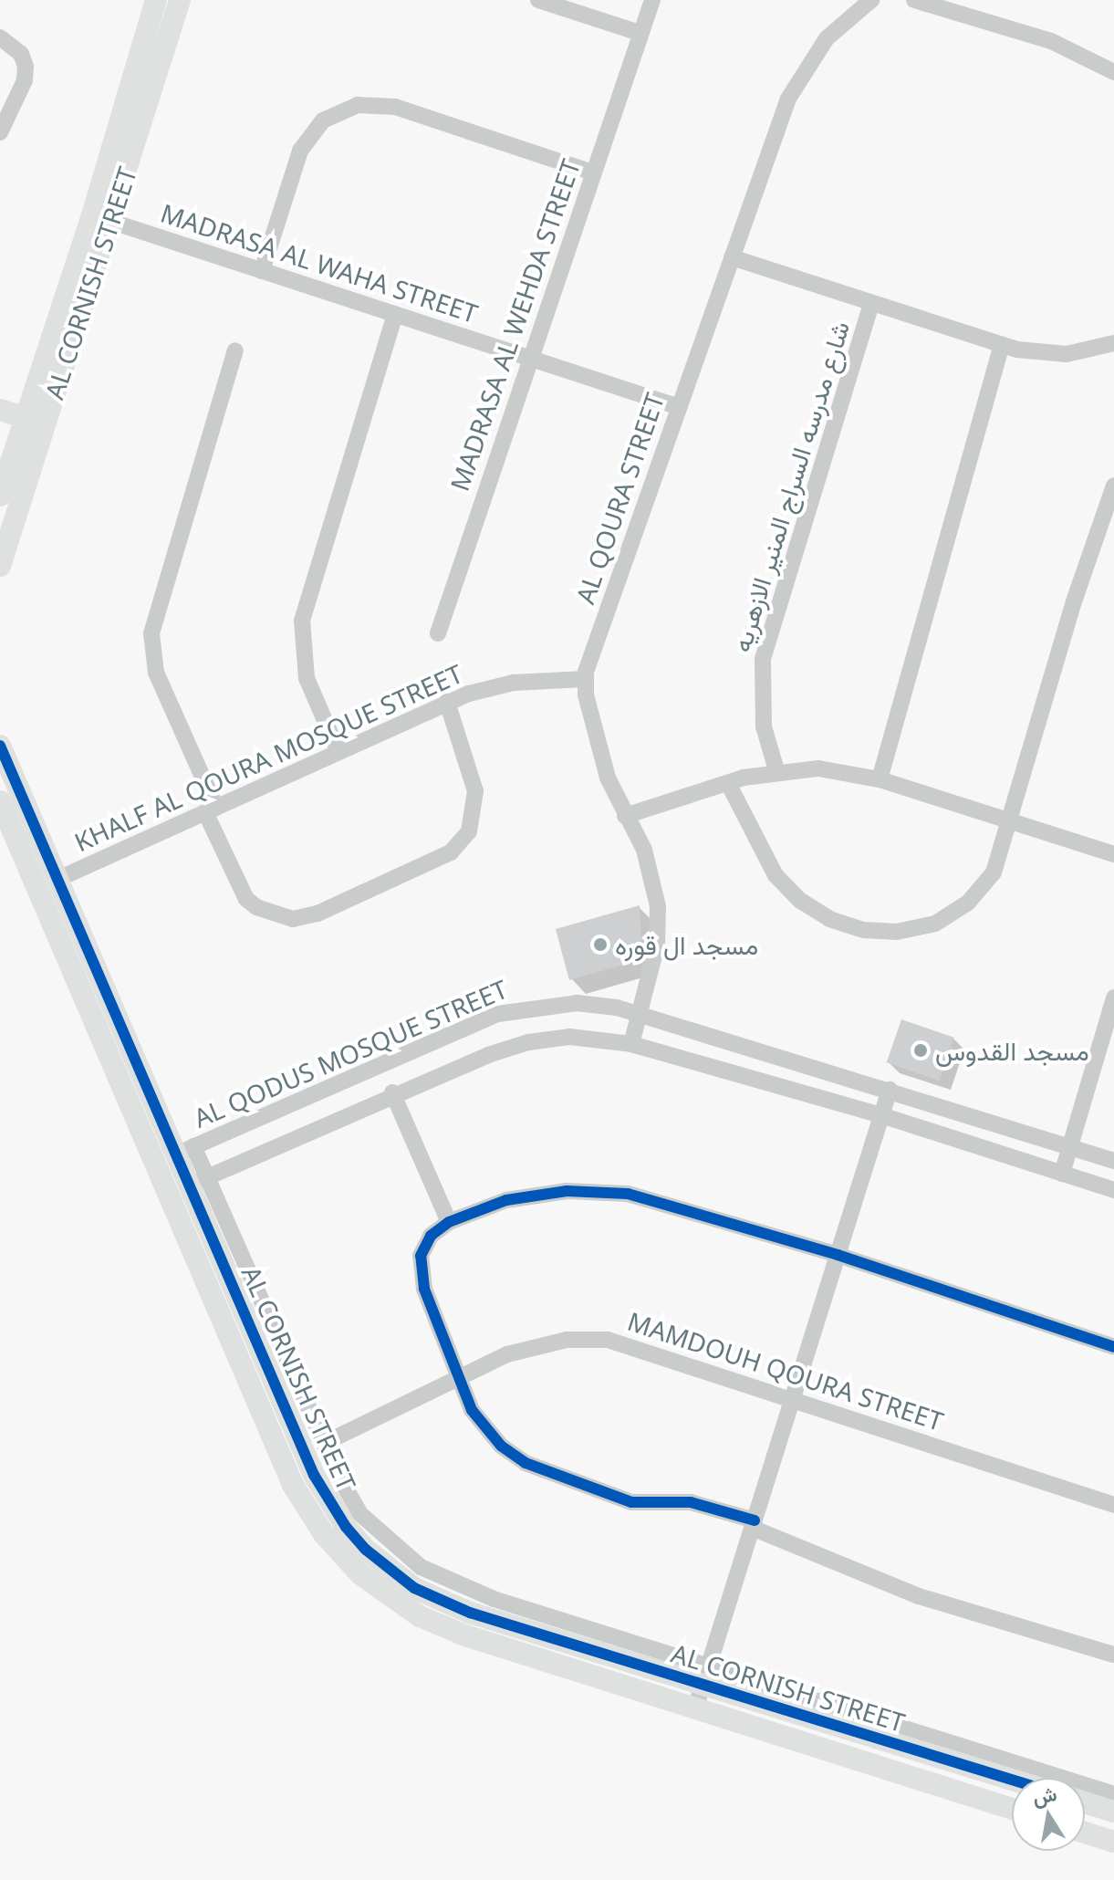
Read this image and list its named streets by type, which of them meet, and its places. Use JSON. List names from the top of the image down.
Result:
{
  "streets": {
    "street": [
      "MADRASA AL WAHA STREET",
      "AL CORNISH STREET",
      "MADRASA AL WEHDA STREET",
      "شارع مدرسه السراج المنير الازهريه",
      "AL QOURA STREET",
      "KHALF AL QOURA MOSQUE STREET",
      "AL QODUS MOSQUE STREET",
      "MAMDOUH QOURA STREET"
    ]
  },
  "crossings": [
    ["MADRASA AL WAHA STREET", "AL CORNISH STREET"],
    ["MADRASA AL WAHA STREET", "MADRASA AL WEHDA STREET"],
    ["MADRASA AL WAHA STREET", "AL QOURA STREET"],
    ["AL CORNISH STREET", "KHALF AL QOURA MOSQUE STREET"],
    ["AL CORNISH STREET", "AL QODUS MOSQUE STREET"],
    ["AL QOURA STREET", "KHALF AL QOURA MOSQUE STREET"]
  ],
  "places": ["مسجد ال قوره", "مسجد القدوس"],
  "north": "top"
}
